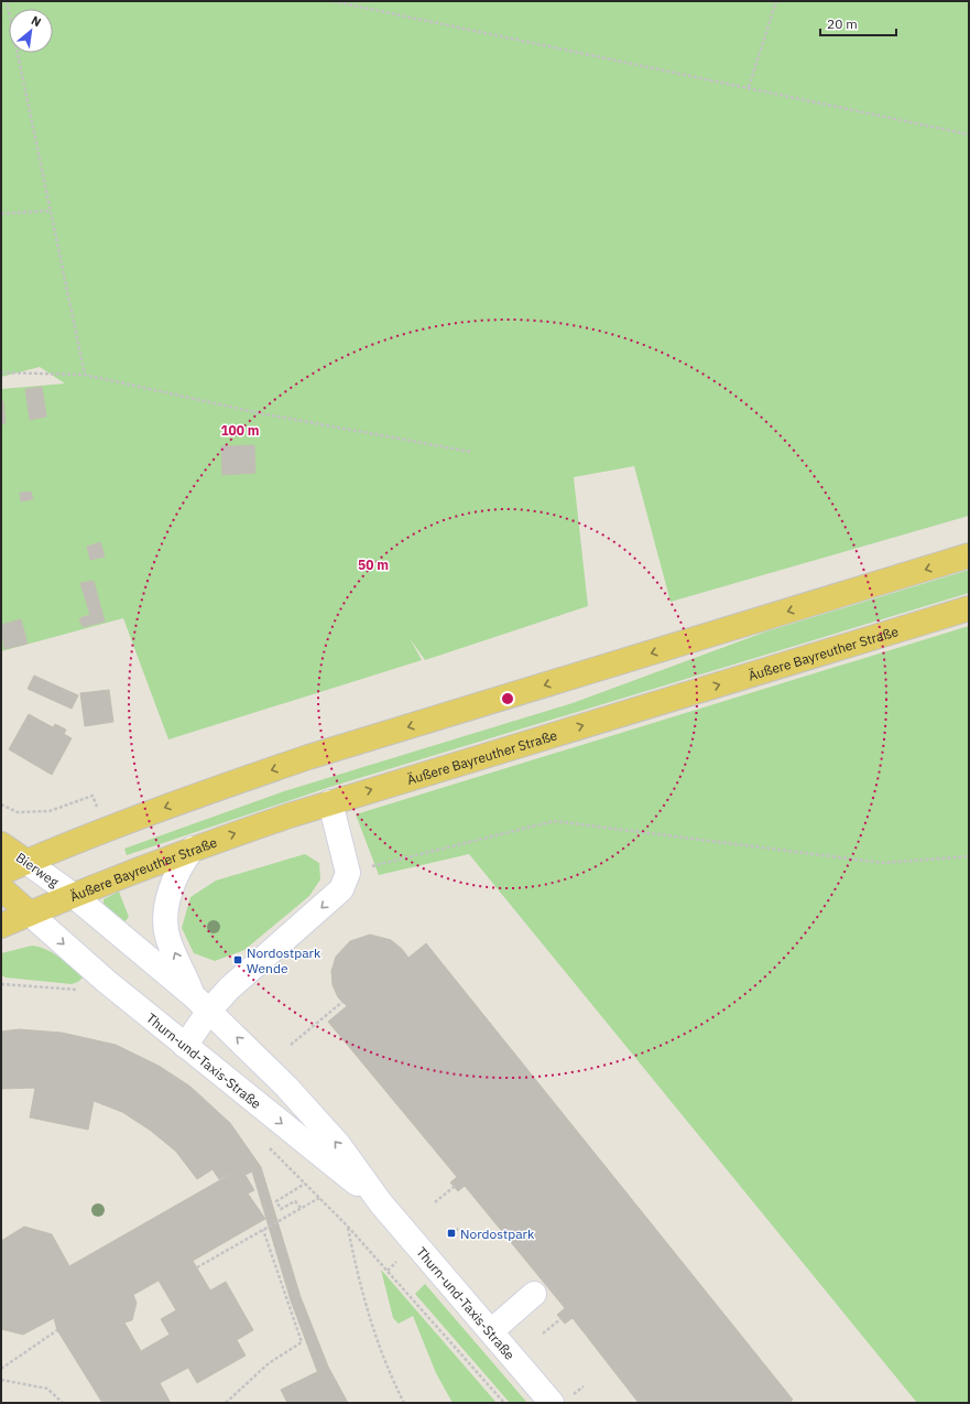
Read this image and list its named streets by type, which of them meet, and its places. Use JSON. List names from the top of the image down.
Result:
{
  "streets": {
    "main road": ["Äußere Bayreuther Straße", "Bierweg"],
    "street": ["Thurn-und-Taxis-Straße"]
  },
  "crossings": [
    ["Äußere Bayreuther Straße", "Bierweg"],
    ["Äußere Bayreuther Straße", "Thurn-und-Taxis-Straße"],
    ["Bierweg", "Thurn-und-Taxis-Straße"]
  ],
  "places": {
    "transit": ["Nordostpark Wende", "Nordostpark"]
  },
  "scale_bar": "20 m",
  "north": "top right",
  "rings": ["100 m", "50 m"]
}
